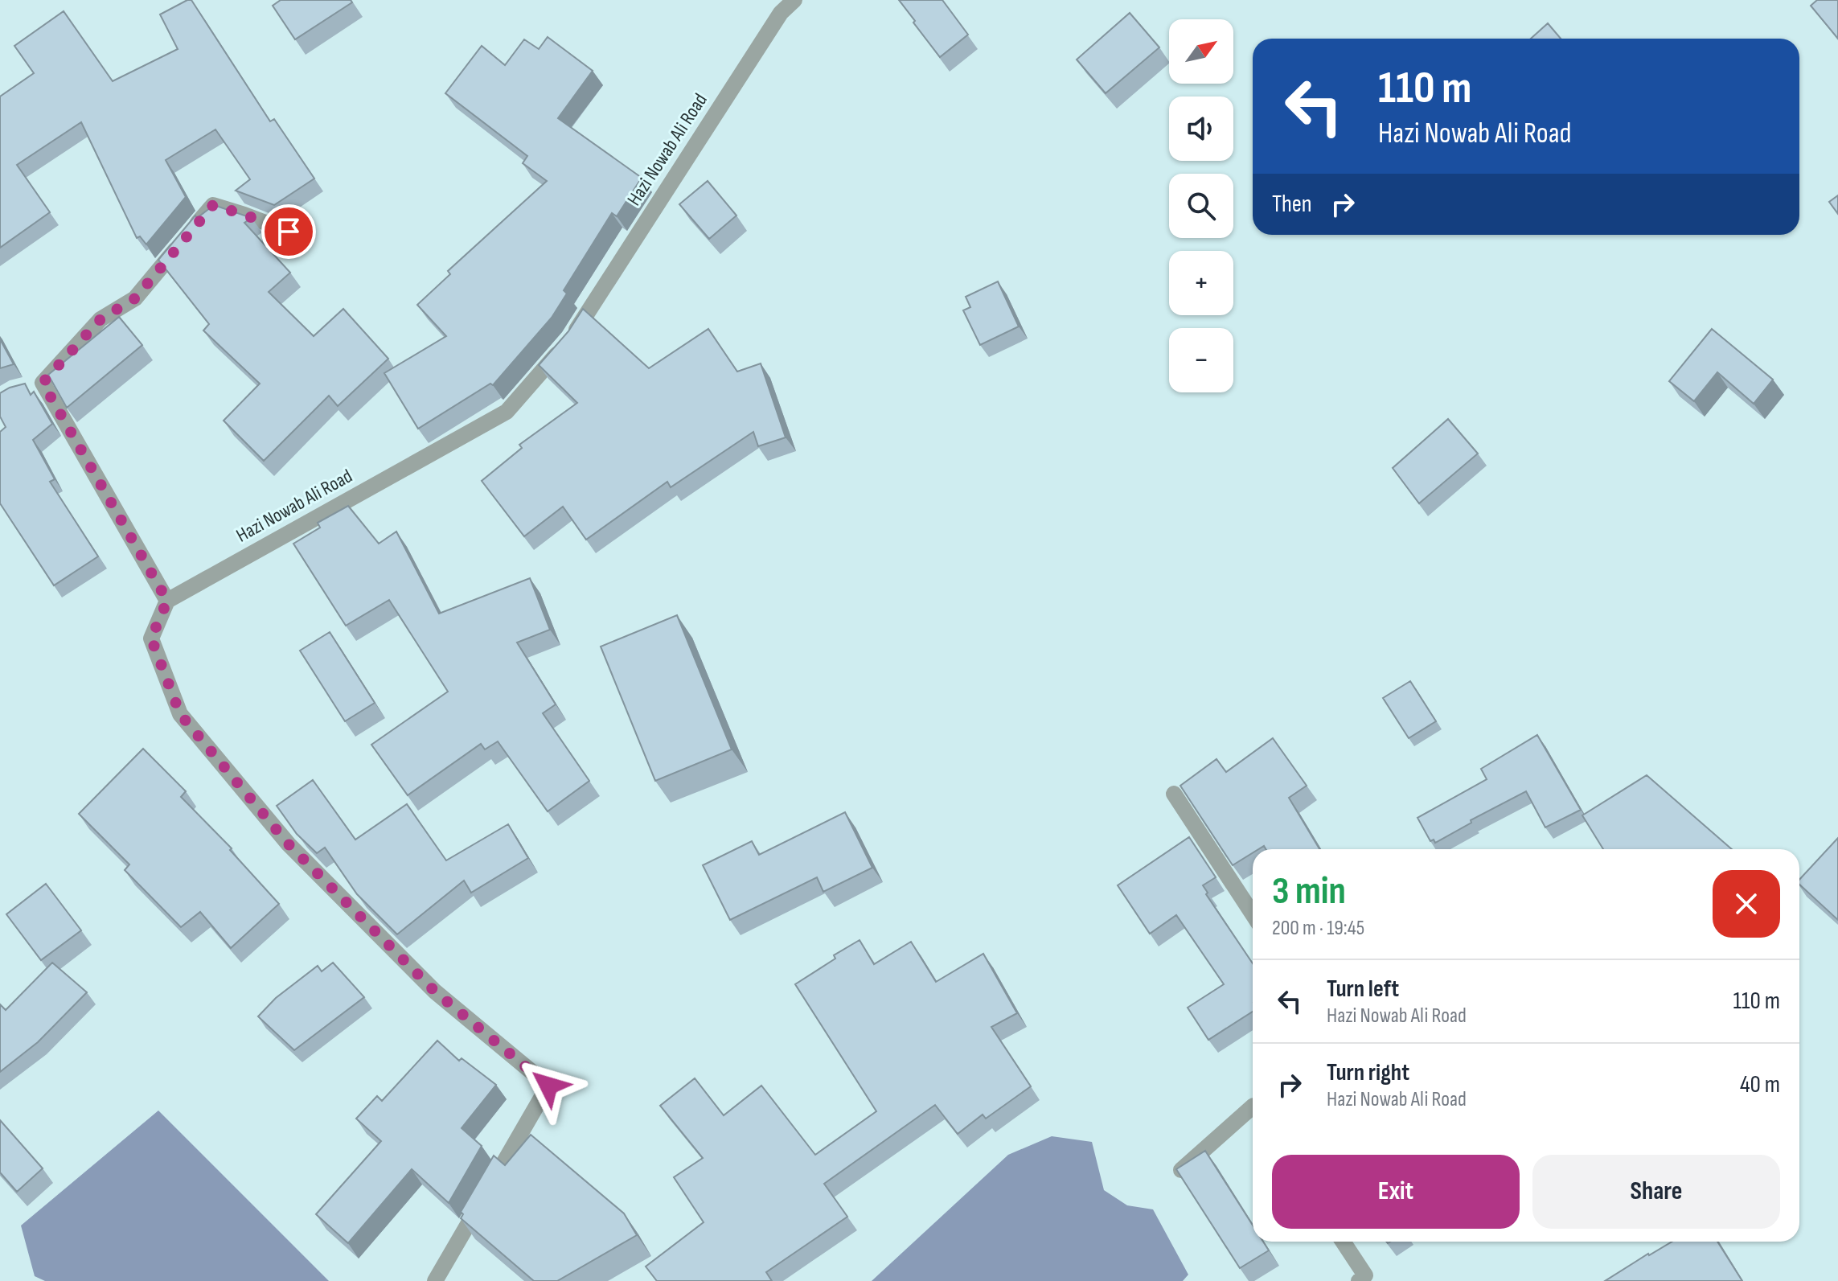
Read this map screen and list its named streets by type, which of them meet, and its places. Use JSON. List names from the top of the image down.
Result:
{
  "streets": {
    "street": ["Hazi Nowab Ali Road"]
  },
  "north": "top right",
  "page": {
    "map_buttons": ["+", "−"],
    "turn": ["110 m", "Hazi Nowab Ali Road"],
    "then": "Then",
    "heading": ["3 min", "200 m · 19:45"],
    "list": [
      {
        "name": "Turn left",
        "note": "Hazi Nowab Ali Road",
        "value": "110 m"
      },
      {
        "name": "Turn right",
        "note": "Hazi Nowab Ali Road",
        "value": "40 m"
      }
    ],
    "buttons": ["Exit", "Share"]
  }
}
